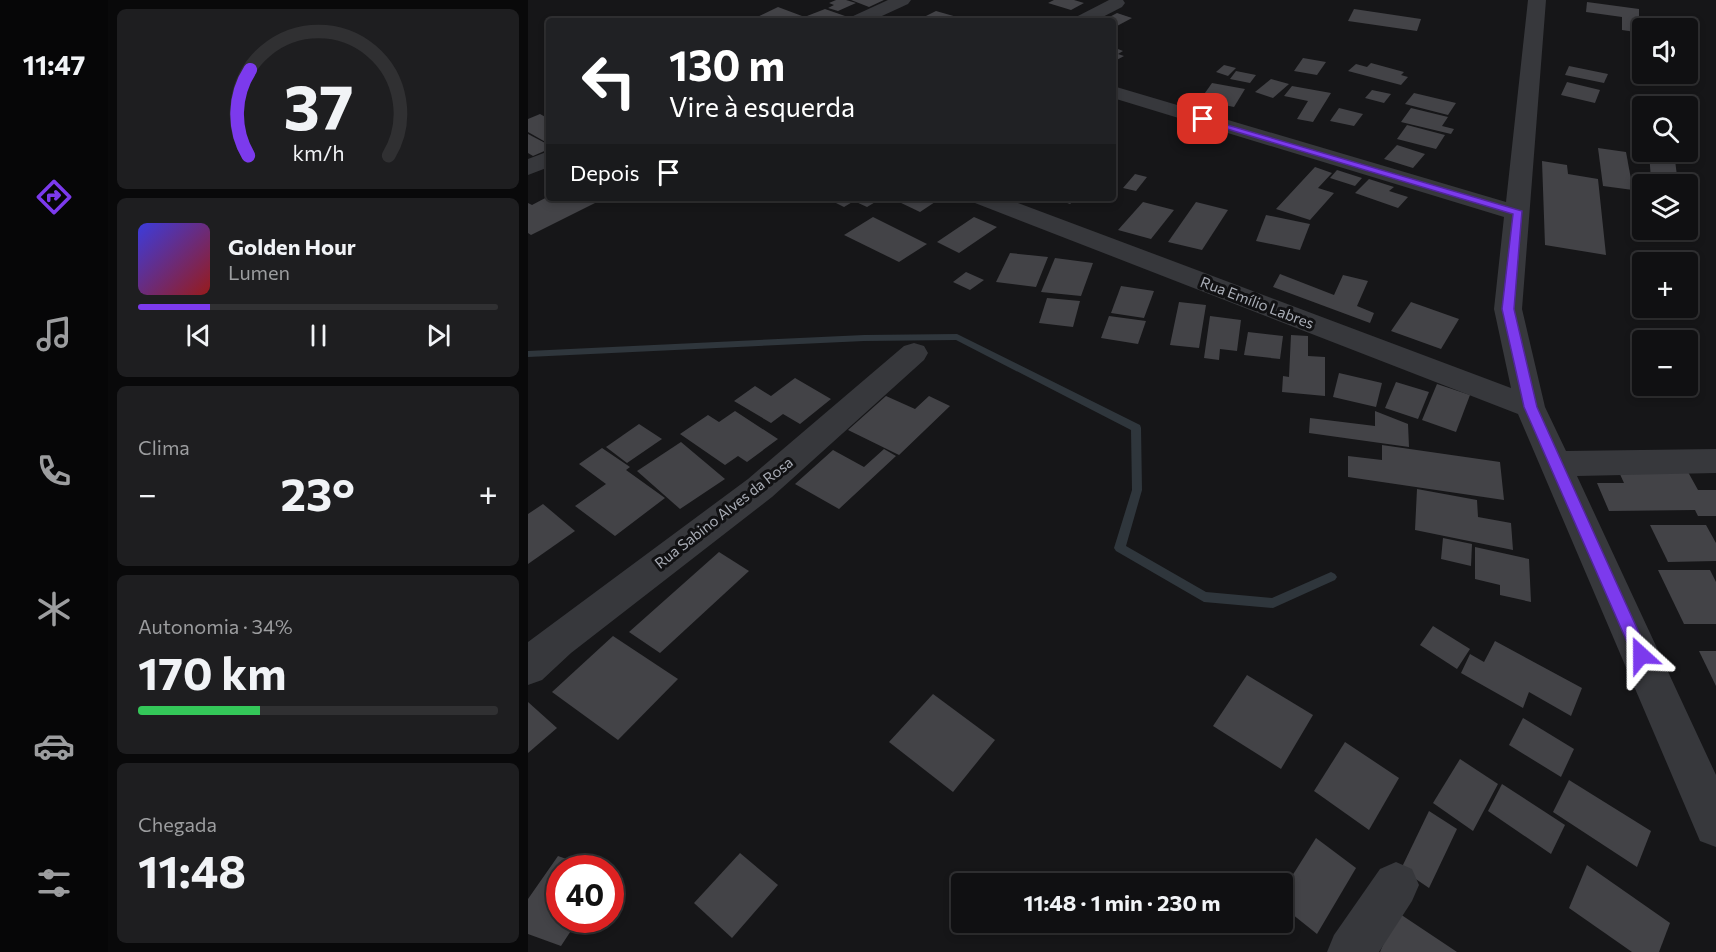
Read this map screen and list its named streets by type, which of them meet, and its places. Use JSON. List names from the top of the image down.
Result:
{
  "streets": {
    "street": ["Rua Emílio Labres", "Rua Sabino Alves da Rosa"]
  },
  "page": {
    "tabs": "11:47",
    "map_buttons": ["+", "−"],
    "turn": ["130 m", "Vire à esquerda"],
    "then": "Depois",
    "song": ["Golden Hour", "Lumen"],
    "tile": [
      "Clima",
      ["Autonomia · 34%", "170 km"],
      ["Chegada", "11:48"]
    ],
    "heat": ["−", "23°", "+"],
    "limit": "40",
    "trip": "11:48 · 1 min · 230 m",
    "gauge": ["37", "km/h"]
  }
}
